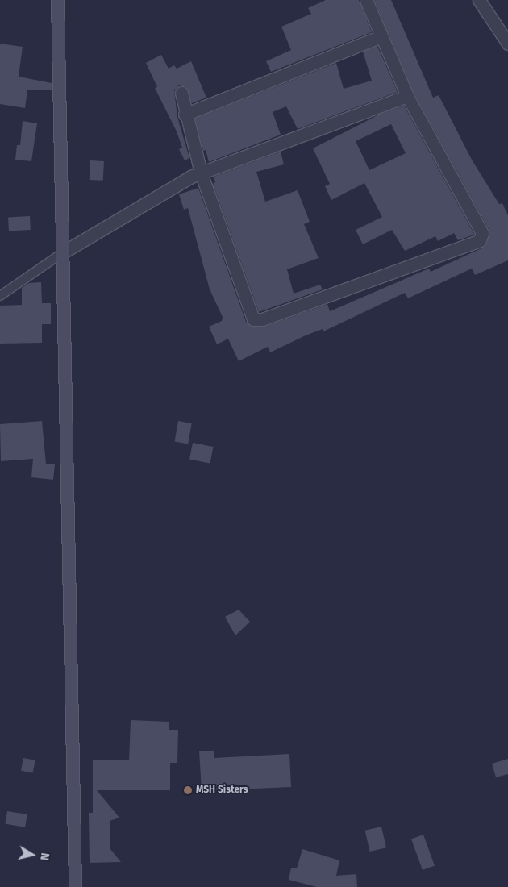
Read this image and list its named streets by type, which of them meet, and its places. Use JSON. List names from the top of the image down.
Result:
{
  "places": ["MSH Sisters"],
  "north": "right"
}
